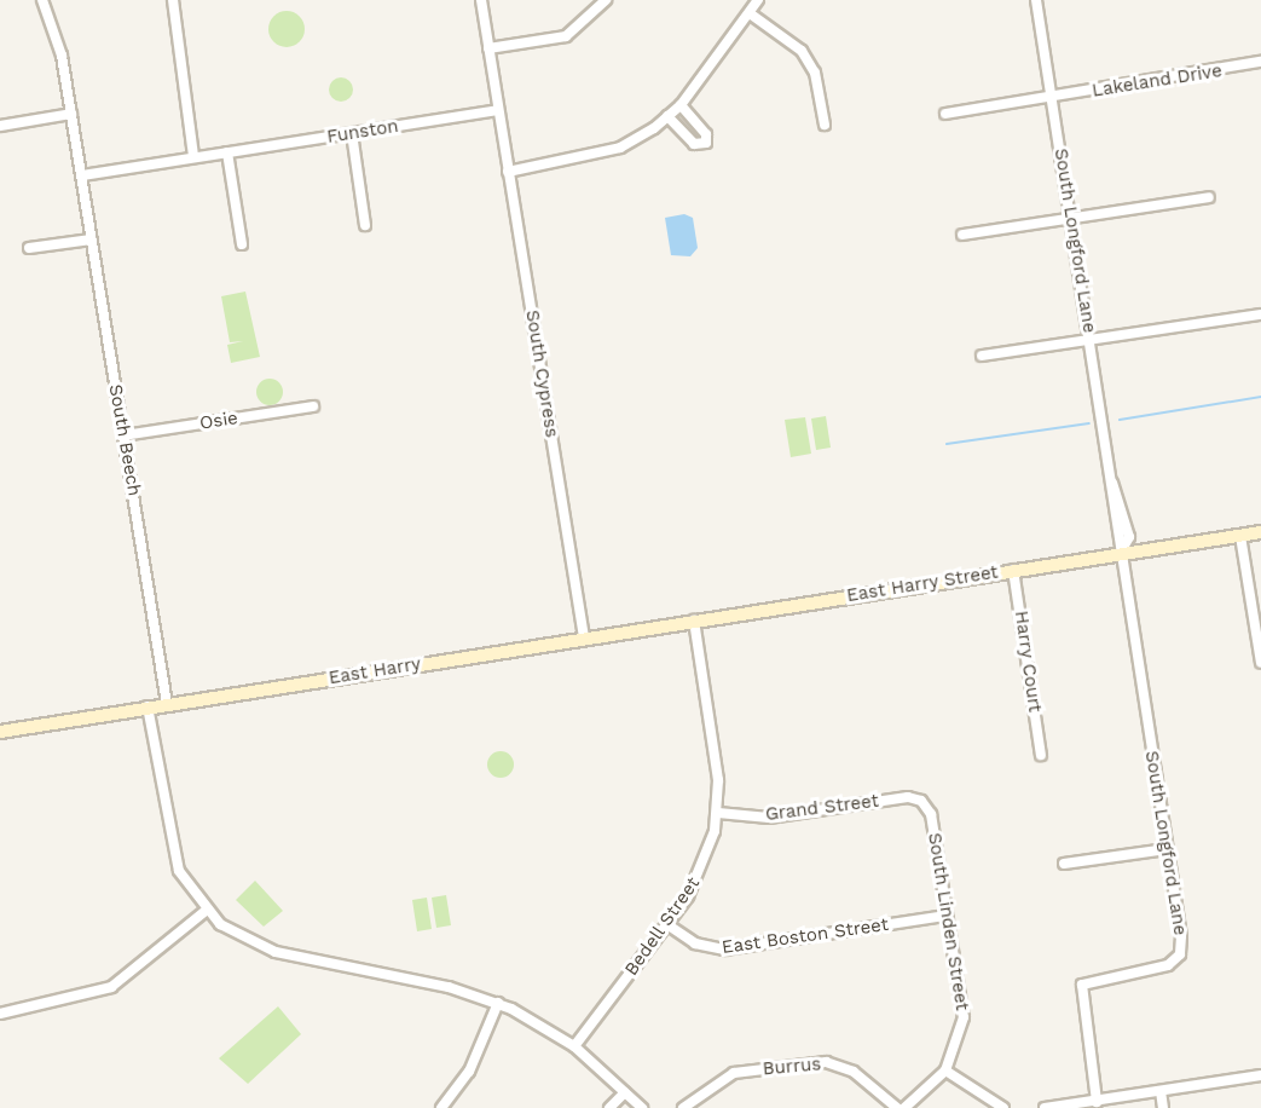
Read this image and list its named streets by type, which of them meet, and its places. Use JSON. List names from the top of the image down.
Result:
{
  "streets": {
    "main road": ["East Harry Street", "East Harry"],
    "street": [
      "Lakeland Drive",
      "Funston",
      "South Longford Lane",
      "South Cypress",
      "Osie",
      "South Beech",
      "Harry Court",
      "Grand Street",
      "South Linden Street",
      "Bedell Street",
      "East Boston Street",
      "Burrus"
    ]
  },
  "crossings": [
    ["Lakeland Drive", "South Longford Lane"],
    ["Funston", "South Cypress"],
    ["South Longford Lane", "East Harry Street"],
    ["South Cypress", "East Harry Street"],
    ["South Cypress", "East Harry"],
    ["Osie", "South Beech"],
    ["South Beech", "East Harry"],
    ["East Harry Street", "Harry Court"],
    ["East Harry Street", "East Harry"],
    ["East Harry Street", "Bedell Street"],
    ["Grand Street", "South Linden Street"],
    ["Grand Street", "Bedell Street"],
    ["South Linden Street", "East Boston Street"],
    ["Bedell Street", "East Boston Street"]
  ]
}
